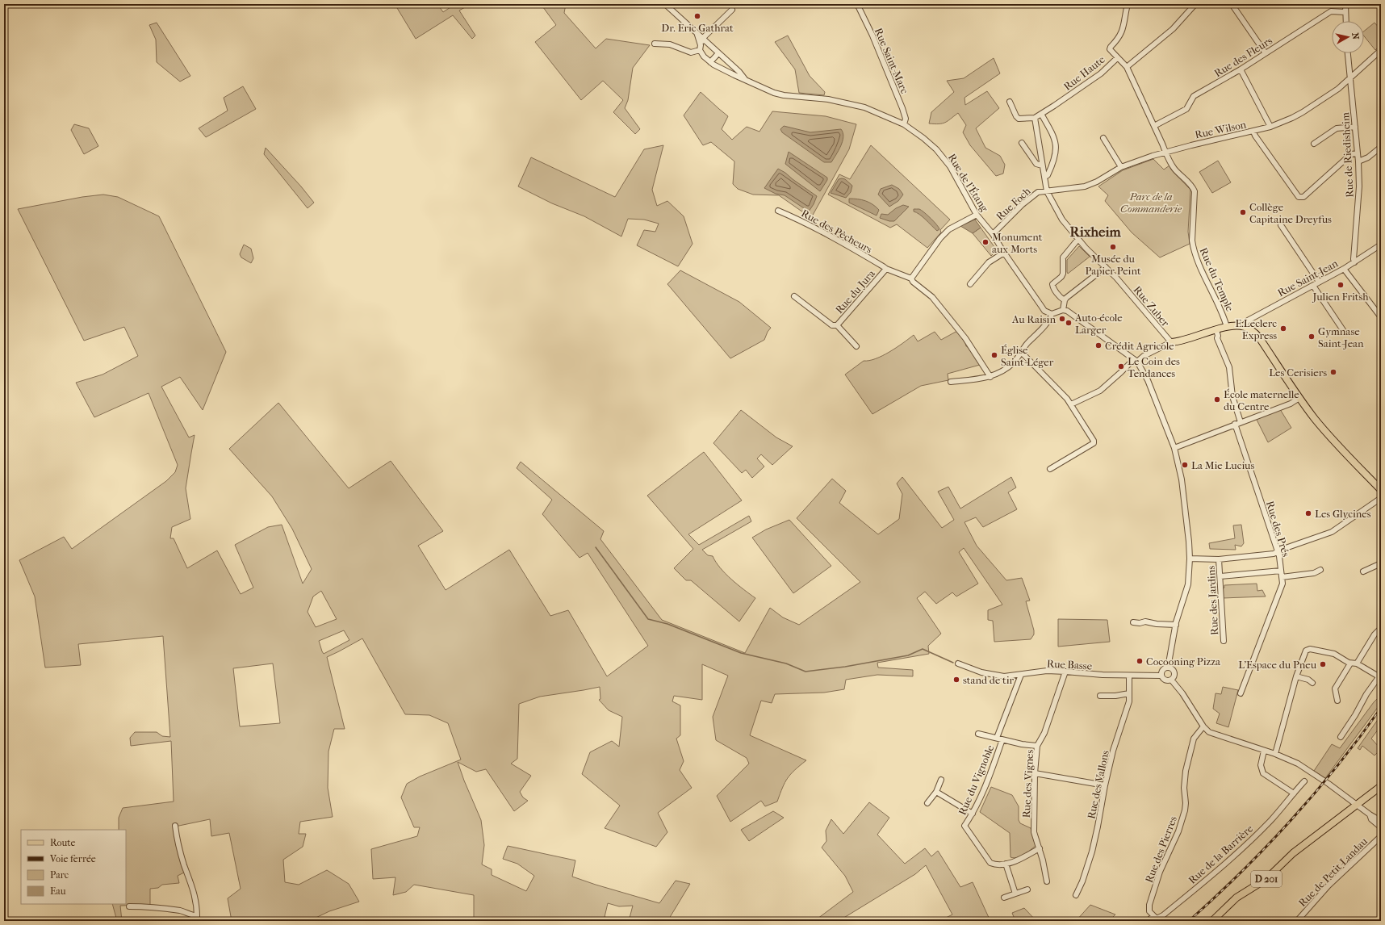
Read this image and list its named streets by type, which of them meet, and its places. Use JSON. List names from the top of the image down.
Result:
{
  "streets": {
    "main road": ["D 201"],
    "street": [
      "Rue des Fleurs",
      "Rue Saint-Marc",
      "Rue Haute",
      "Rue Wilson",
      "Rue de Riedisheim",
      "Rue de l'Étang",
      "Rue Foch",
      "Rue des Pêcheurs",
      "Rue Saint-Jean",
      "Rue du Temple",
      "Rue du Jura",
      "Rue Zuber",
      "Rue des Prés",
      "Rue des Jardins",
      "Rue Basse",
      "Rue du Vignoble",
      "Rue des Vignes",
      "Rue des Vallons",
      "Rue des Pierres",
      "Rue de la Barrière",
      "Rue de Petit-Landau"
    ]
  },
  "crossings": [
    ["Rue des Fleurs", "Rue Haute"],
    ["Rue Saint-Marc", "Rue de l'Étang"],
    ["Rue Haute", "Rue Wilson"],
    ["Rue Haute", "Rue du Temple"],
    ["Rue Wilson", "Rue de Riedisheim"],
    ["Rue Wilson", "Rue Foch"],
    ["Rue Wilson", "Rue du Temple"],
    ["Rue Wilson", "Rue Zuber"],
    ["Rue de Riedisheim", "Rue Saint-Jean"],
    ["Rue de l'Étang", "Rue Foch"],
    ["Rue Foch", "Rue Zuber"],
    ["Rue des Pêcheurs", "Rue du Jura"],
    ["Rue Basse", "Rue des Vignes"],
    ["Rue Basse", "Rue des Vallons"],
    ["Rue du Vignoble", "Rue des Vignes"],
    ["Rue des Pierres", "Rue de la Barrière"]
  ],
  "districts": ["Rixheim"],
  "parks": ["Parc de la Commanderie"],
  "places": [
    "Dr. Eric Gathrat",
    "Collège Capitaine Dreyfus",
    "Monument aux Morts",
    "Musée du Papier Peint",
    "Julien Fritsh",
    "Au Raisin",
    "Auto-école Larger",
    "E.Leclerc Express",
    "Gymnase Saint-Jean",
    "Crédit Agricole",
    "Église Saint-Léger",
    "Le Coin des Tendances",
    "Les Cerisiers",
    "École maternelle du Centre",
    "La Mie Lucius",
    "Les Glycines",
    "Cocooning Pizza",
    "L'Espace du Pneu",
    "stand de tir"
  ],
  "legend": [
    "Route",
    "Voie ferrée",
    "Parc",
    "Eau"
  ],
  "north": "right"
}
